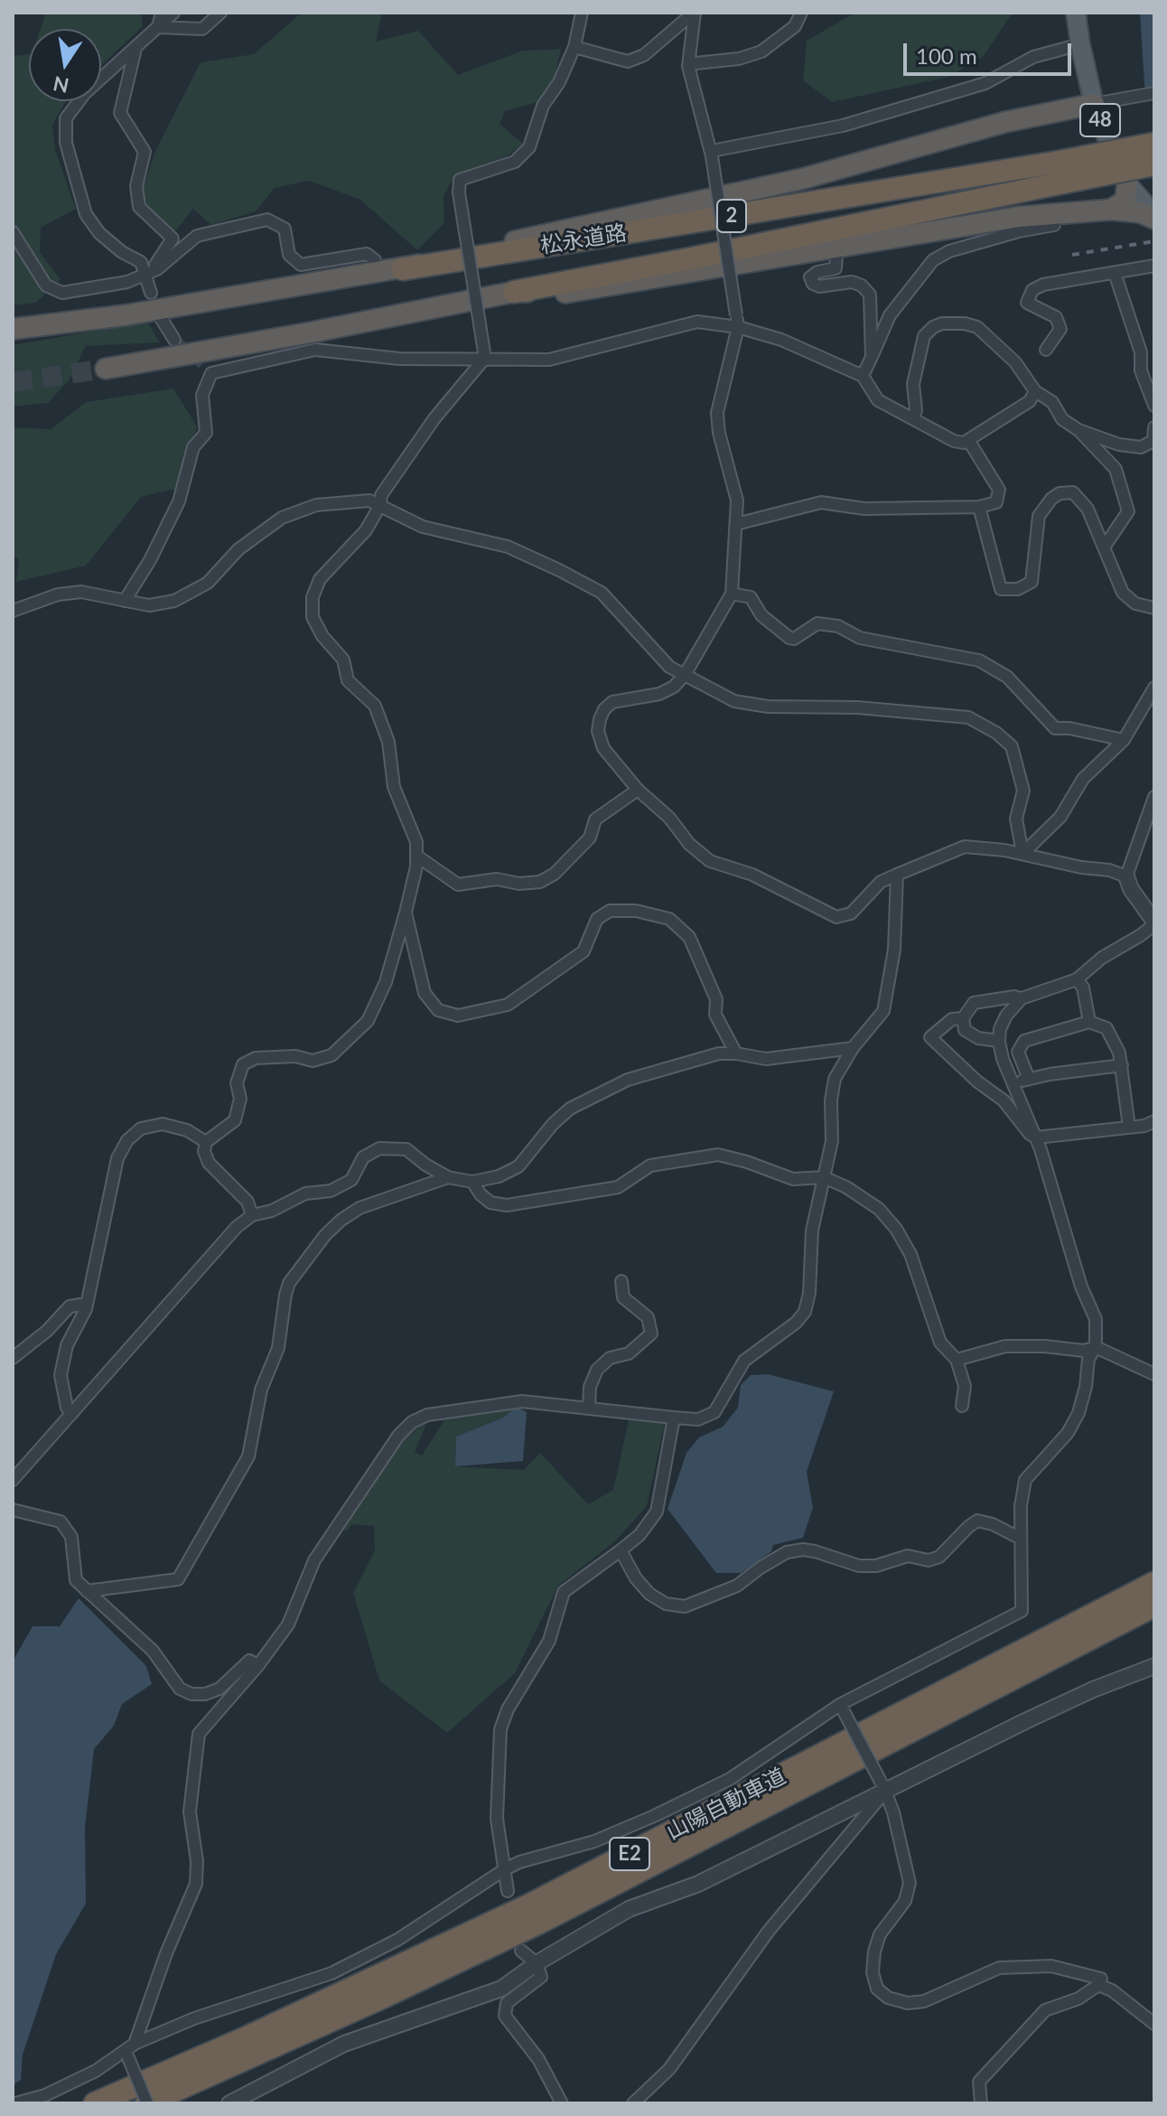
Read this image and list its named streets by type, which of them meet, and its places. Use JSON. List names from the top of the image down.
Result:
{
  "streets": {
    "highway": [
      "2",
      "松永道路",
      "山陽自動車道",
      "E2"
    ],
    "main road": ["48"]
  },
  "scale_bar": "100 m",
  "north": "bottom"
}
